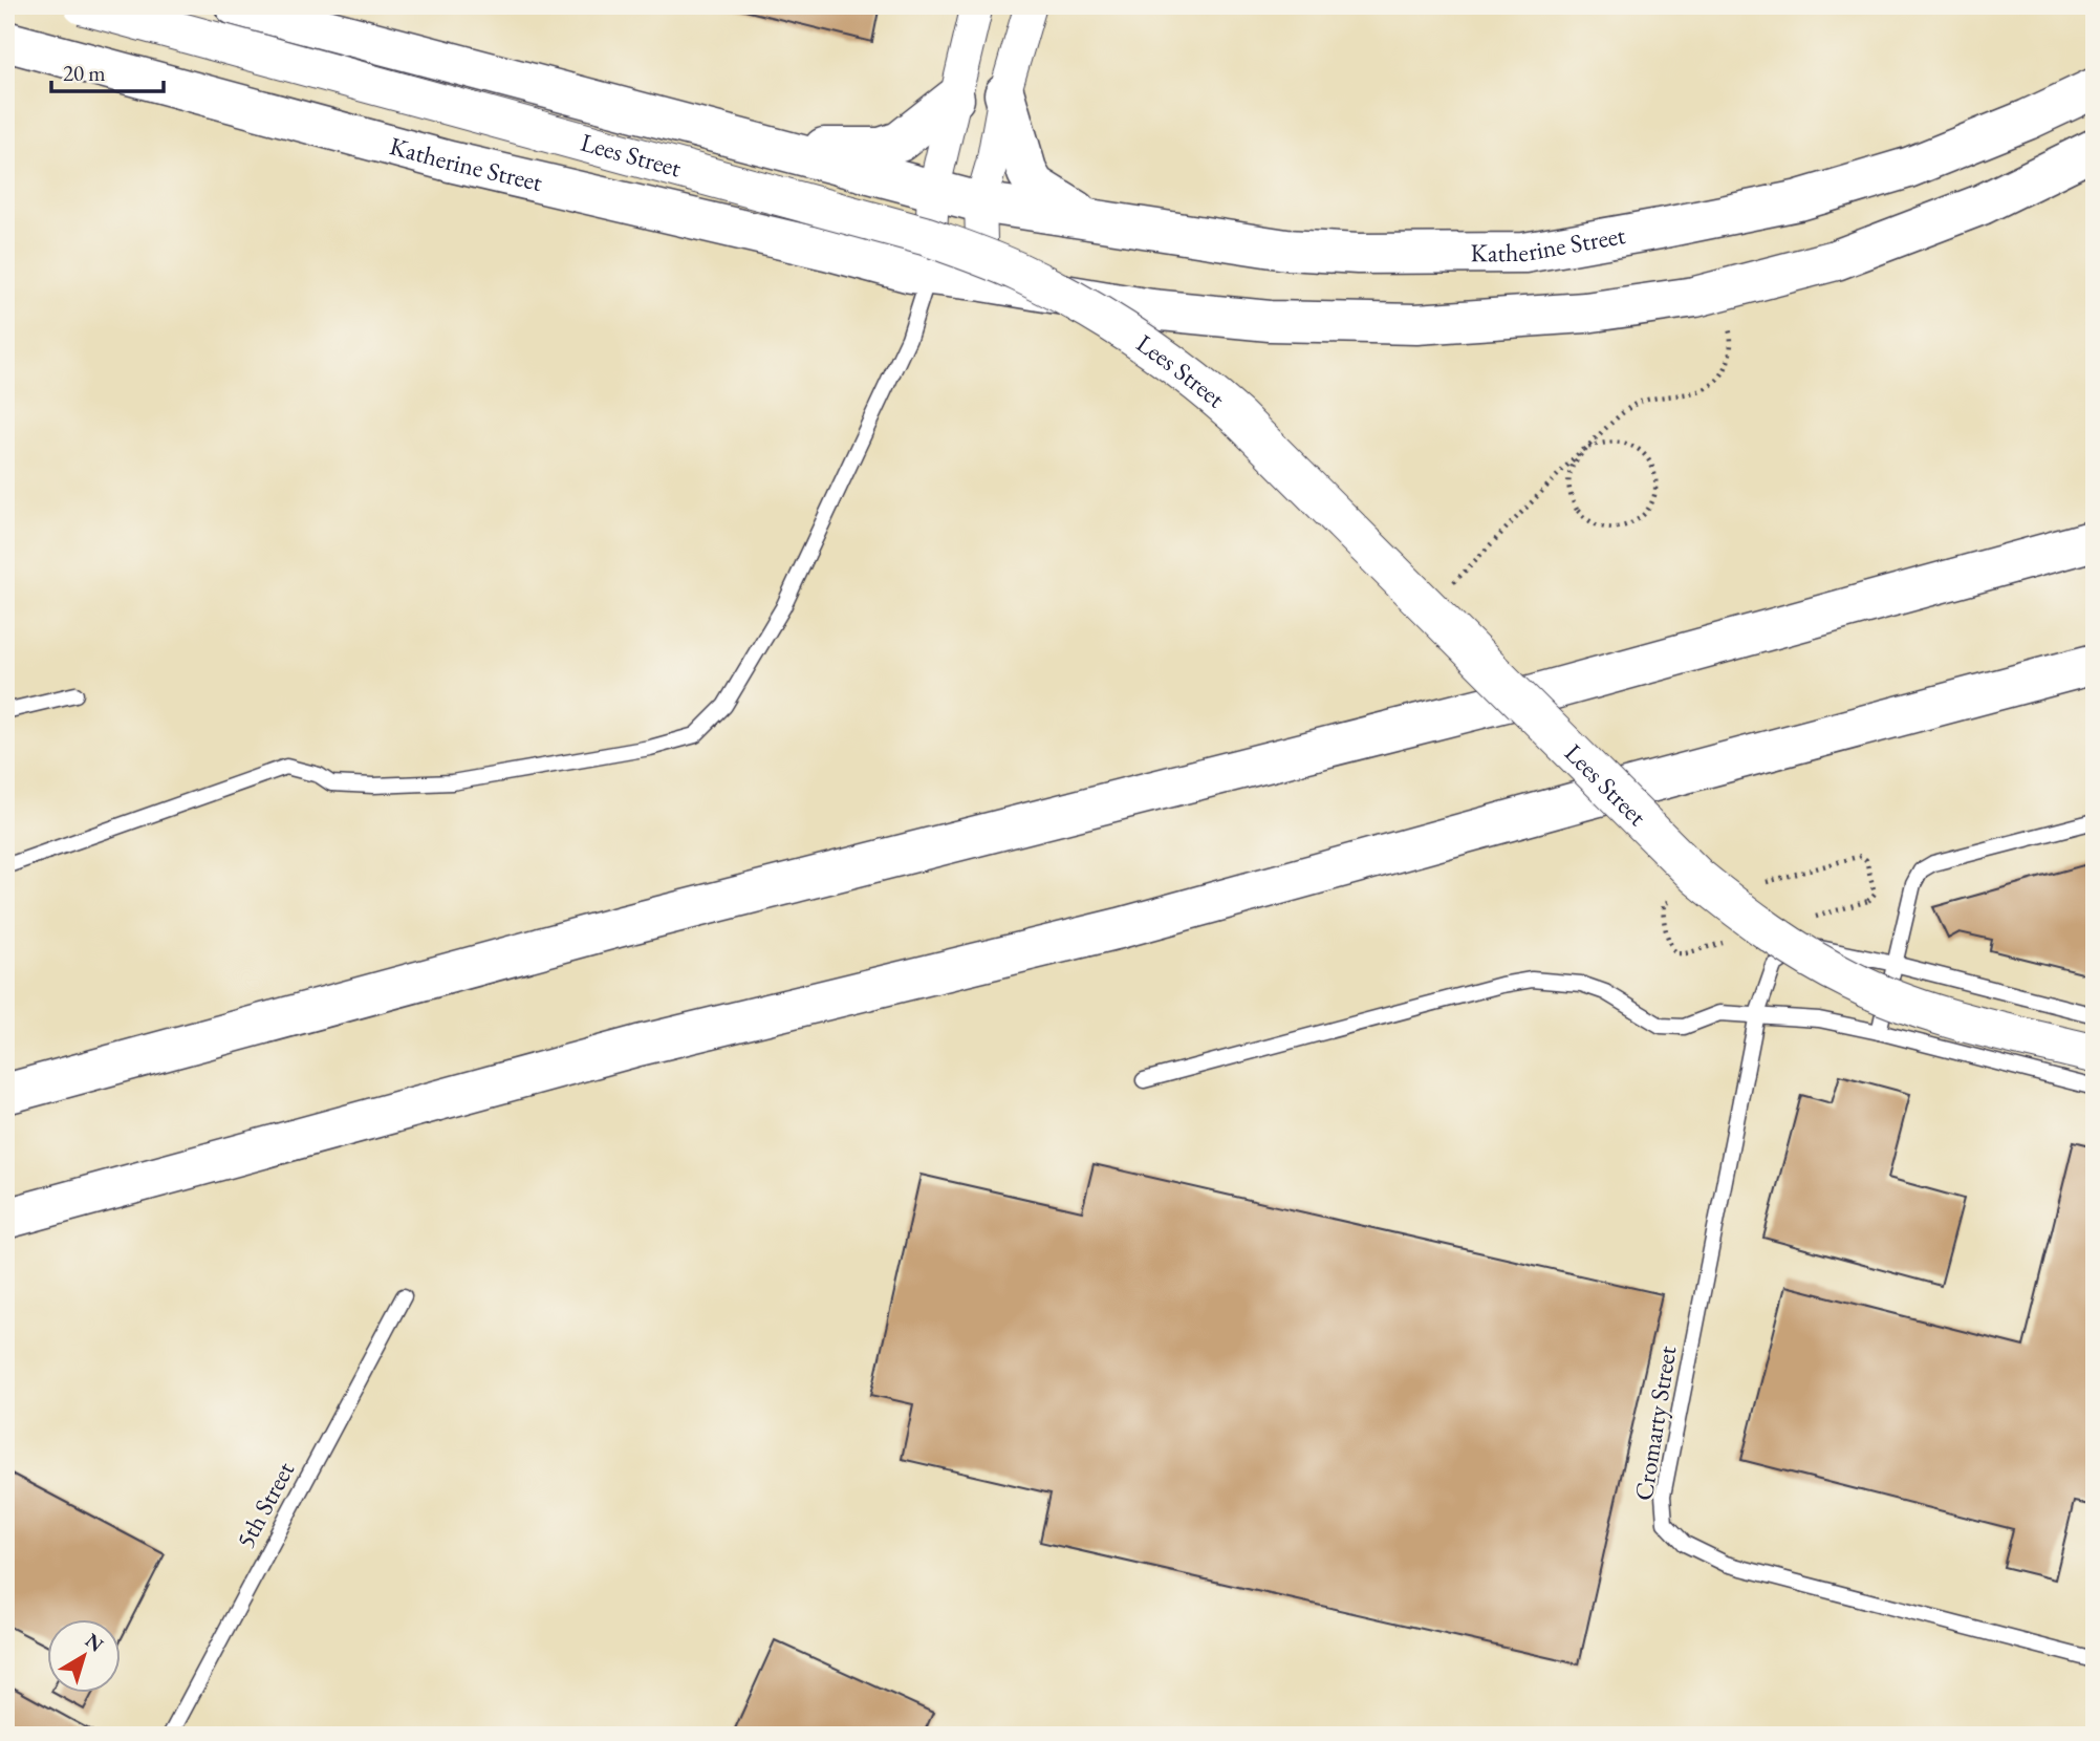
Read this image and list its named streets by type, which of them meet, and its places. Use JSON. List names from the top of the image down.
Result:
{
  "streets": {
    "main road": ["Katherine Street"],
    "street": ["Lees Street"],
    "lane": ["Cromarty Street", "5th Street"]
  },
  "scale_bar": "20 m",
  "north": "top right"
}
